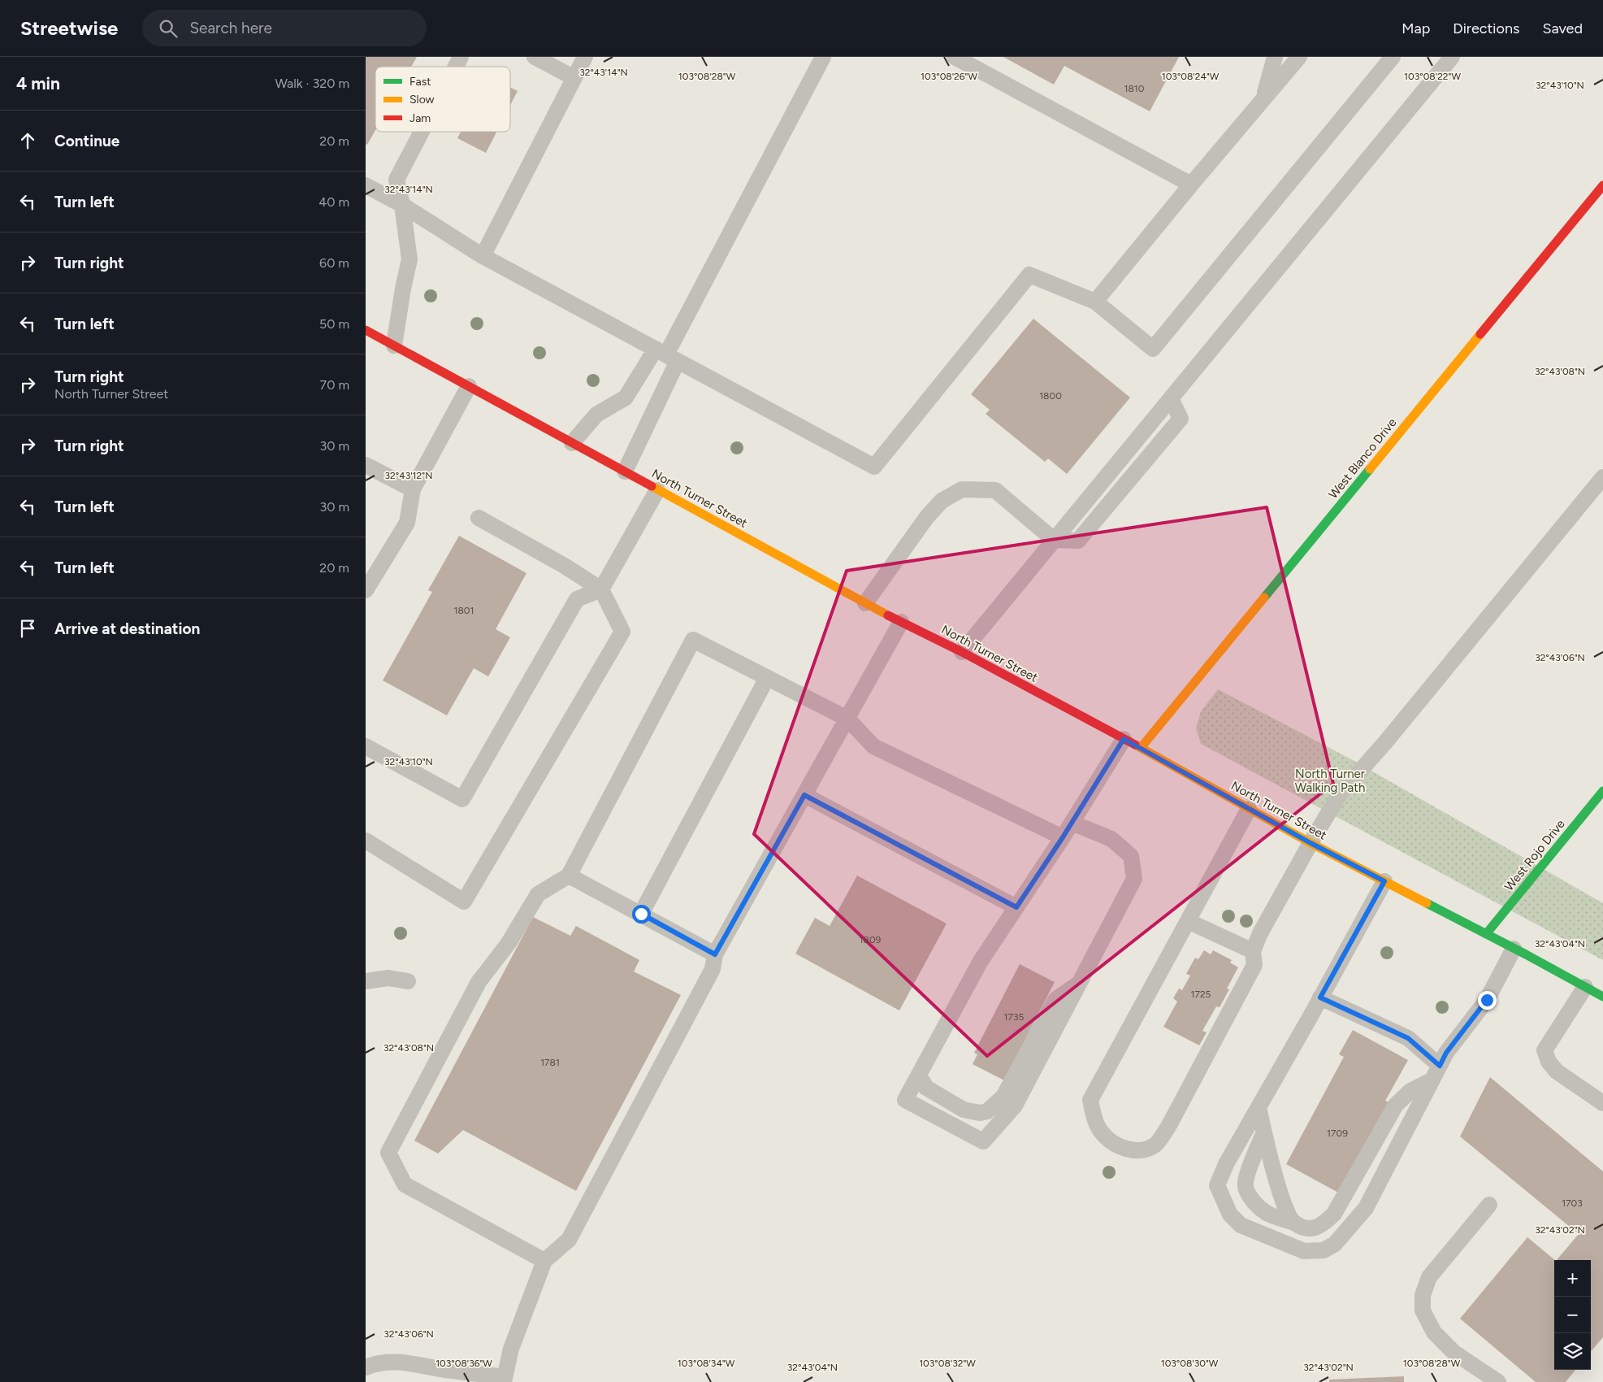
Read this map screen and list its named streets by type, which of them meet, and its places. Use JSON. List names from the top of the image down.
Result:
{
  "streets": {
    "main road": ["West Blanco Drive", "North Turner Street", "West Rojo Drive"]
  },
  "crossings": [
    ["West Blanco Drive", "North Turner Street"],
    ["North Turner Street", "West Rojo Drive"]
  ],
  "parks": ["North Turner Walking Path"],
  "house_numbers": [
    "1810",
    "1800",
    "1801",
    "1809",
    "1725",
    "1735",
    "1781",
    "1709",
    "1703"
  ],
  "legend": ["Fast", "Slow", "Jam"],
  "page": {
    "header": "Streetwise",
    "search": "Search here",
    "nav": ["Map", "Directions", "Saved"],
    "heading": ["4 min", "Walk · 320 m"],
    "list": [
      ["Continue", "20 m"],
      ["Turn left", "40 m"],
      ["Turn right", "60 m"],
      ["Turn left", "50 m"],
      ["Turn right", "North Turner Street", "70 m"],
      ["Turn right", "30 m"],
      ["Turn left", "30 m"],
      ["Turn left", "20 m"],
      "Arrive at destination"
    ],
    "map_buttons": ["+", "−"]
  },
  "coordinates": [
    "32°43'14\"N",
    "103°08'28\"W",
    "103°08'26\"W",
    "103°08'24\"W",
    "103°08'22\"W",
    "32°43'10\"N",
    "32°43'08\"N",
    "32°43'12\"N",
    "32°43'06\"N",
    "32°43'04\"N",
    "32°43'02\"N",
    "103°08'36\"W",
    "103°08'34\"W",
    "103°08'32\"W",
    "103°08'30\"W"
  ]
}
